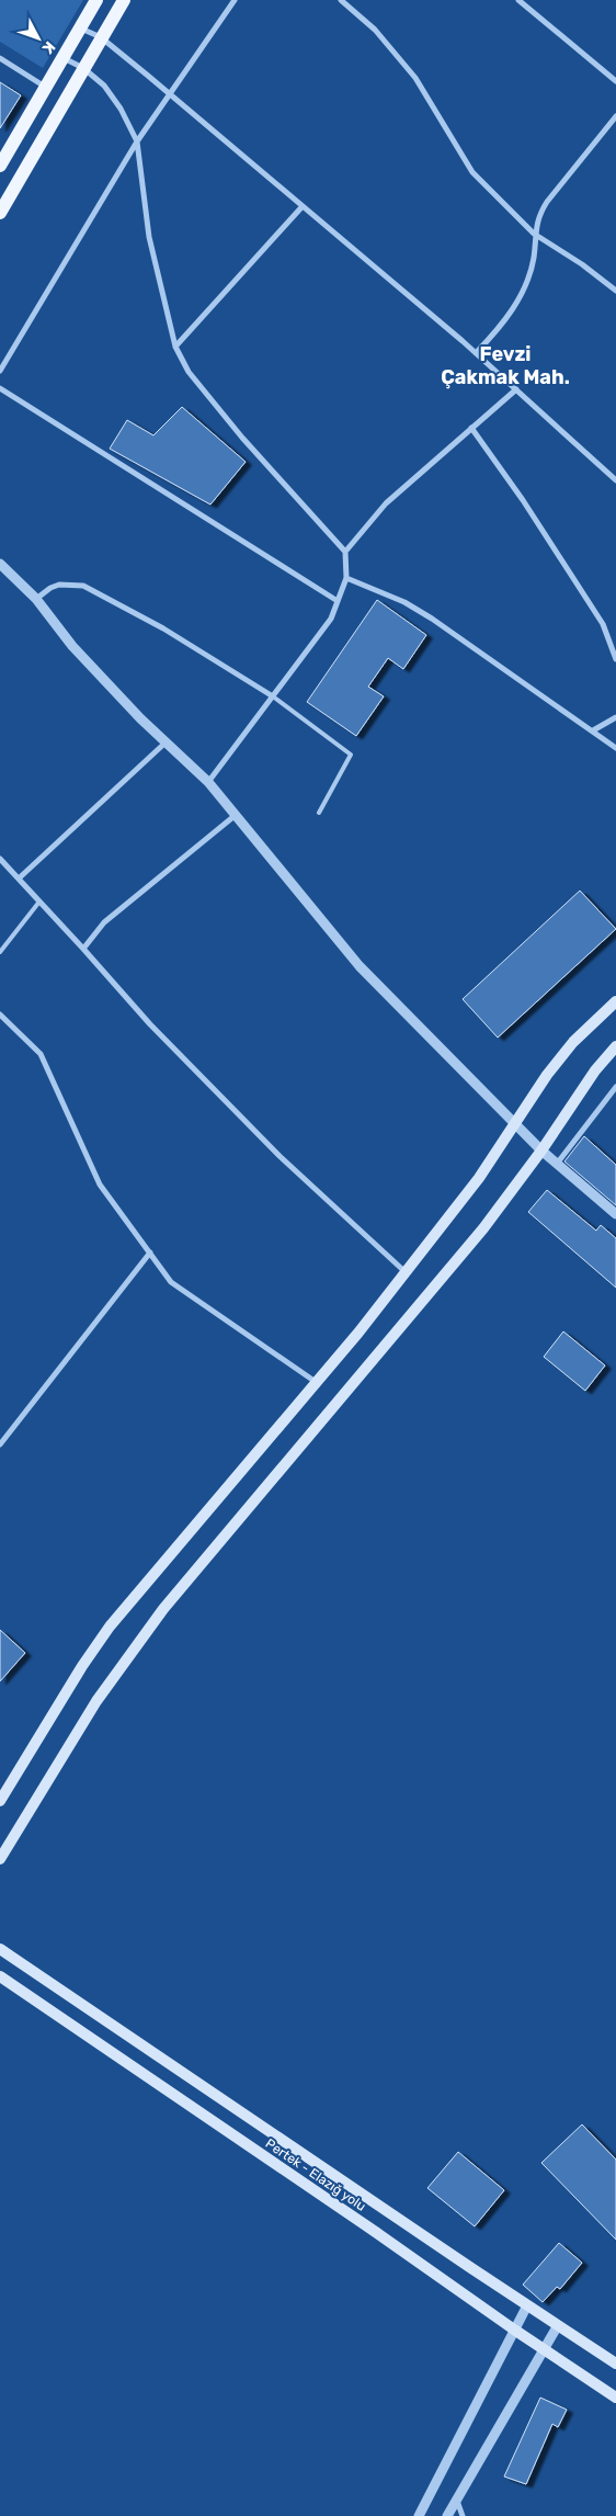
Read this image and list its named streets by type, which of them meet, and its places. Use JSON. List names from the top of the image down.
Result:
{
  "streets": {
    "main road": ["Pertek - Elazığ yolu"]
  },
  "districts": ["Fevzi Çakmak Mah."],
  "north": "bottom right"
}
